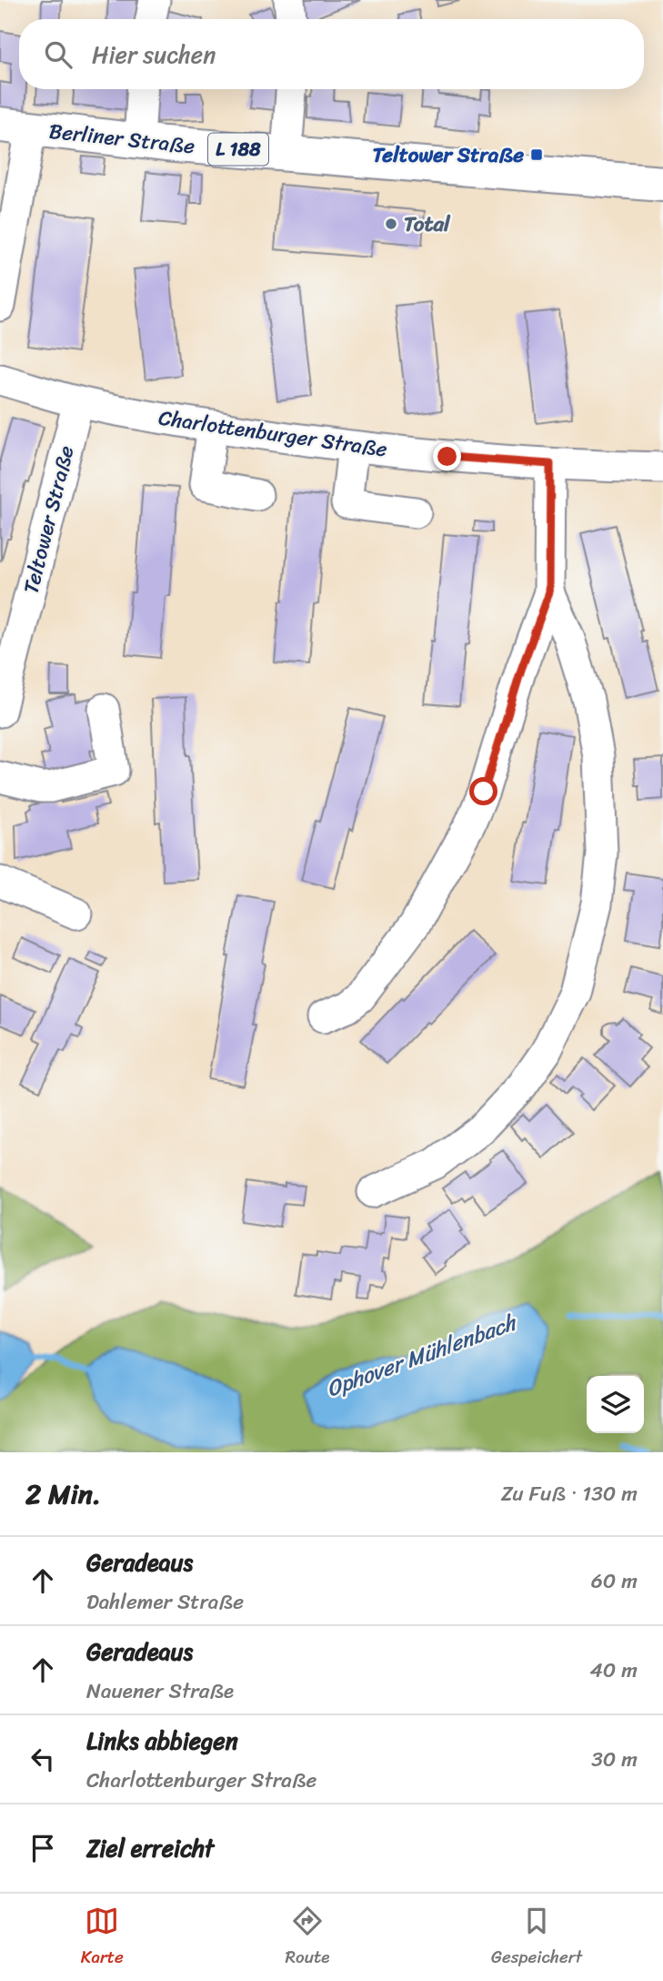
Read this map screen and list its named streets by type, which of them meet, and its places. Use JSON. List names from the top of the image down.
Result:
{
  "streets": {
    "main road": ["Berliner Straße", "L 188"],
    "street": ["Charlottenburger Straße", "Teltower Straße"]
  },
  "crossings": [
    ["Charlottenburger Straße", "Teltower Straße"]
  ],
  "water": ["Ophover Mühlenbach"],
  "places": {
    "transit": ["Teltower Straße"],
    "other": ["Total"]
  },
  "page": {
    "search": "Hier suchen",
    "heading": ["2 Min.", "Zu Fuß · 130 m"],
    "list": [
      ["Geradeaus", "Dahlemer Straße", "60 m"],
      ["Geradeaus", "Nauener Straße", "40 m"],
      ["Links abbiegen", "Charlottenburger Straße", "30 m"],
      "Ziel erreicht"
    ],
    "nav": ["Karte", "Route", "Gespeichert"]
  }
}
